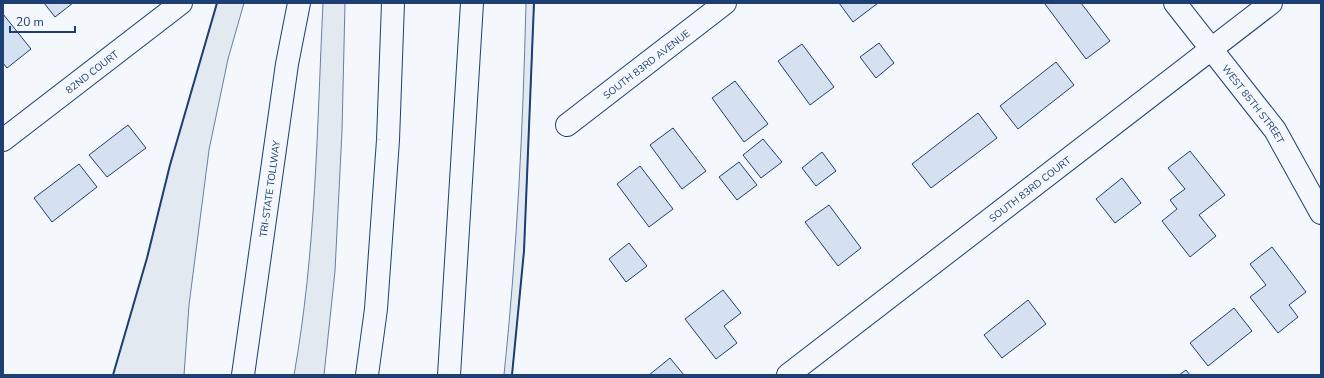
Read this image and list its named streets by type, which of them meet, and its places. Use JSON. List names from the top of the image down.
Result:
{
  "streets": {
    "main road": [
      "SOUTH 83RD AVENUE",
      "82ND COURT",
      "WEST 85TH STREET",
      "TRI-STATE TOLLWAY",
      "SOUTH 83RD COURT"
    ]
  },
  "crossings": [
    ["WEST 85TH STREET", "SOUTH 83RD COURT"]
  ],
  "scale_bar": "20 m"
}
